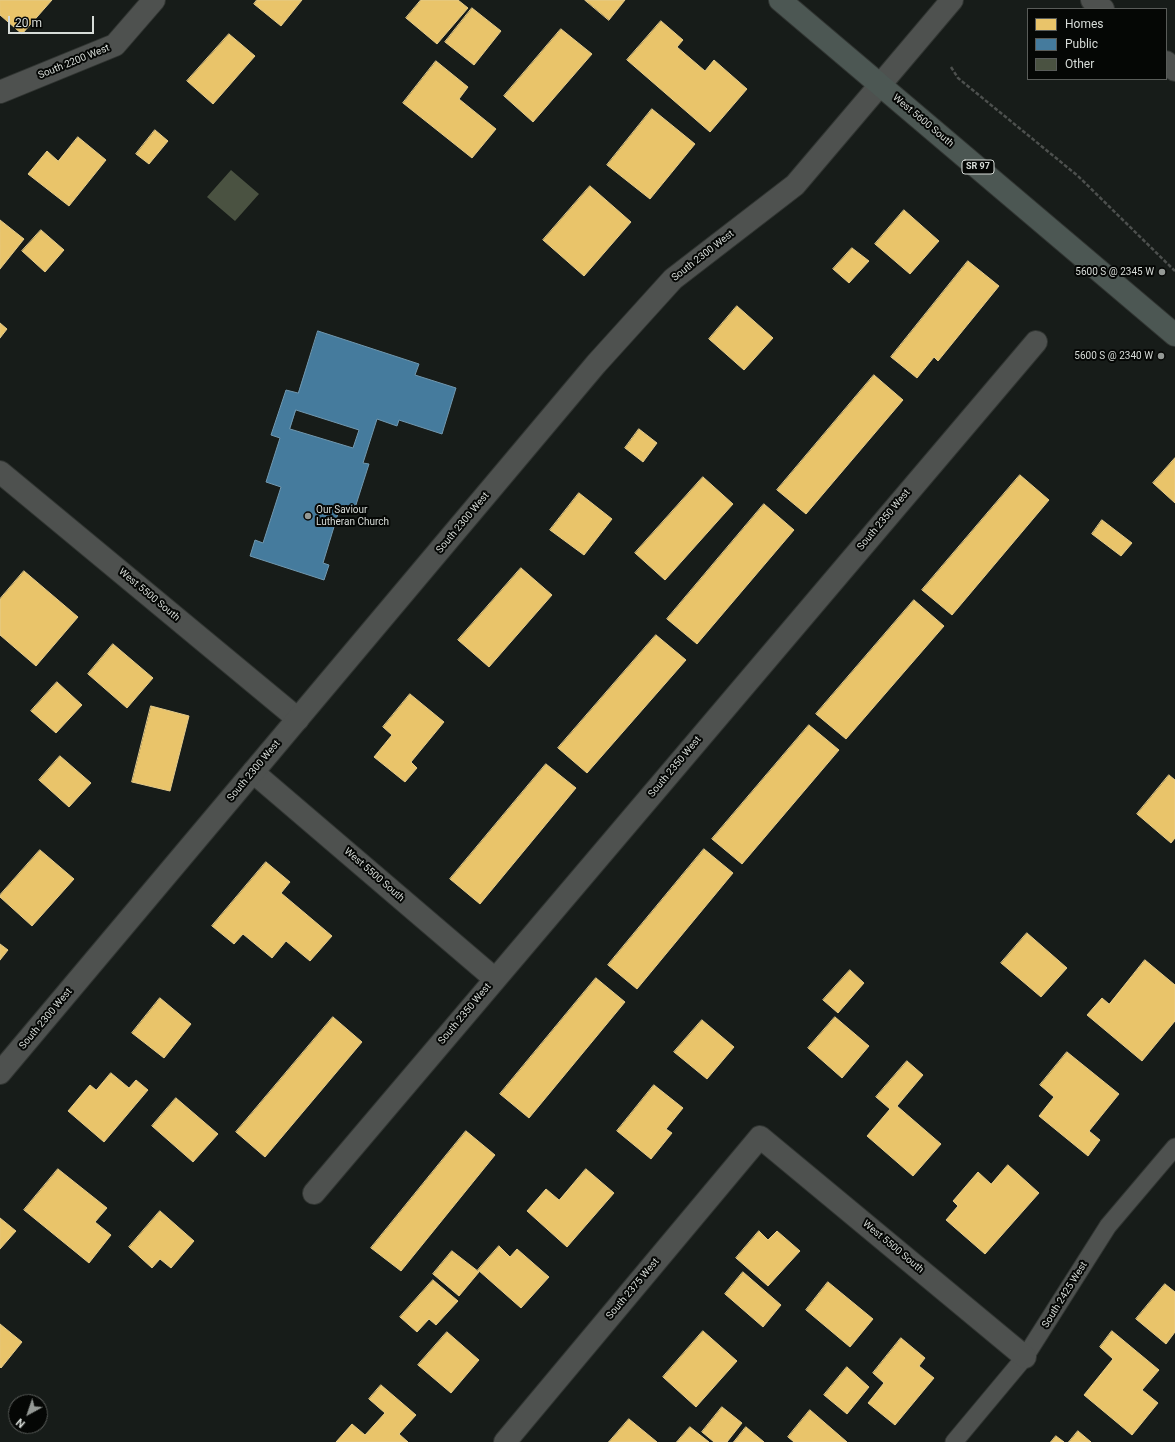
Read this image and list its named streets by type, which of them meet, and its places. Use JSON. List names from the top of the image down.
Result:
{
  "streets": {
    "main road": ["West 5600 South", "SR 97"],
    "street": [
      "South 2200 West",
      "South 2300 West",
      "South 2350 West",
      "West 5500 South",
      "South 2375 West"
    ],
    "lane": ["South 2425 West"]
  },
  "crossings": [
    ["West 5600 South", "South 2300 West"],
    ["South 2300 West", "West 5500 South"],
    ["South 2350 West", "West 5500 South"],
    ["West 5500 South", "South 2375 West"],
    ["West 5500 South", "South 2425 West"]
  ],
  "places": ["5600 S @ 2345 W", "5600 S @ 2340 W", "Our Saviour Lutheran Church"],
  "legend": ["Homes", "Public", "Other"],
  "scale_bar": "20 m",
  "north": "bottom left"
}
